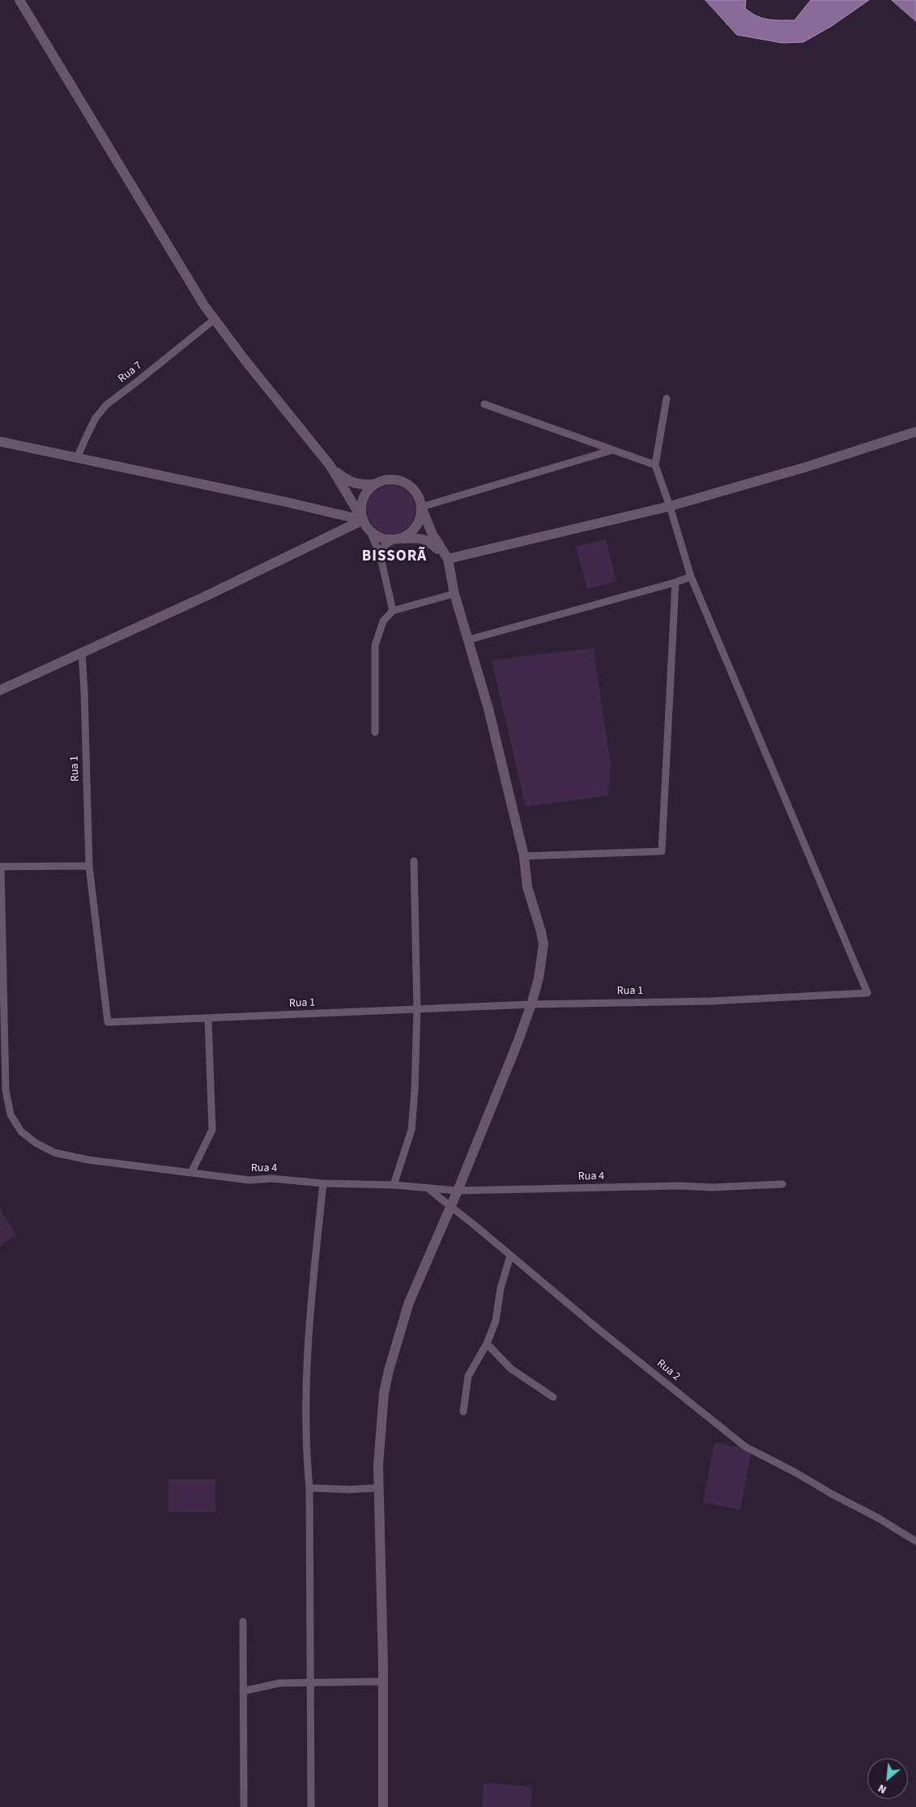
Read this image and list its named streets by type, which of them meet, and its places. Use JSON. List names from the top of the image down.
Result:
{
  "streets": {
    "street": [
      "Rua 7",
      "Rua 1",
      "Rua 4",
      "Rua 2"
    ]
  },
  "crossings": [
    ["Rua 4", "Rua 2"]
  ],
  "districts": ["BISSORÃ"],
  "north": "bottom left"
}
